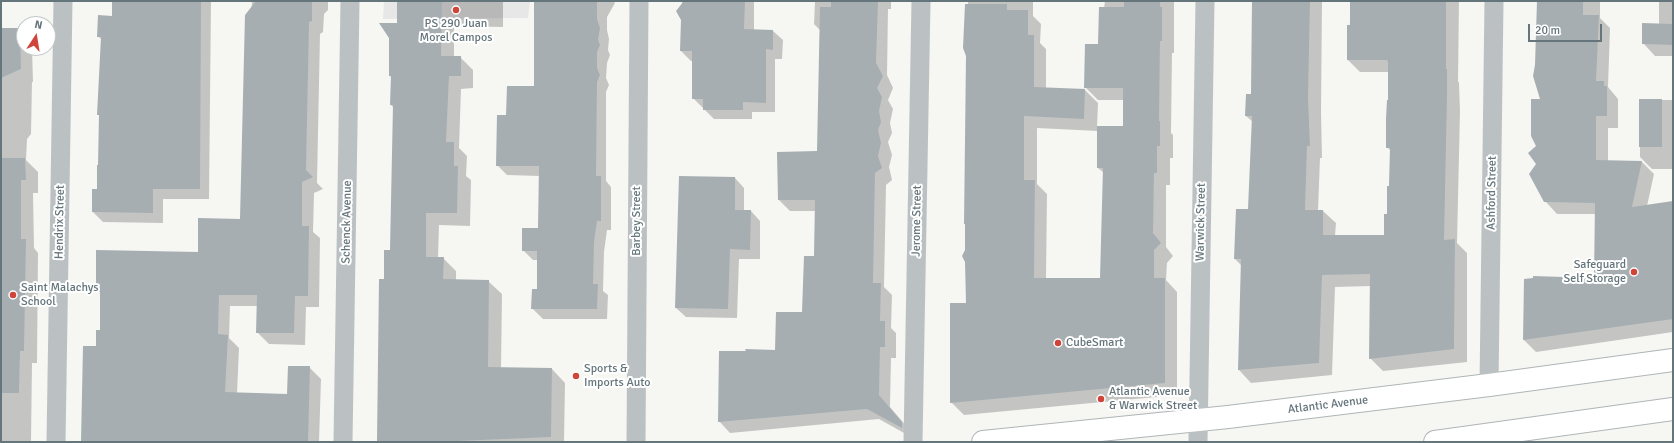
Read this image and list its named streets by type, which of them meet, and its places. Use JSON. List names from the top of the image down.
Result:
{
  "streets": {
    "main road": ["Atlantic Avenue"],
    "street": [
      "Ashford Street",
      "Barbey Street",
      "Jerome Street",
      "Hendrix Street",
      "Schenck Avenue",
      "Warwick Street"
    ]
  },
  "crossings": [
    ["Ashford Street", "Atlantic Avenue"],
    ["Warwick Street", "Atlantic Avenue"]
  ],
  "places": [
    "PS 290 Juan Morel Campos",
    "Safeguard Self Storage",
    "Saint Malachys School",
    "CubeSmart",
    "Sports & Imports Auto",
    "Atlantic Avenue & Warwick Street"
  ],
  "scale_bar": "20 m",
  "north": "top"
}
